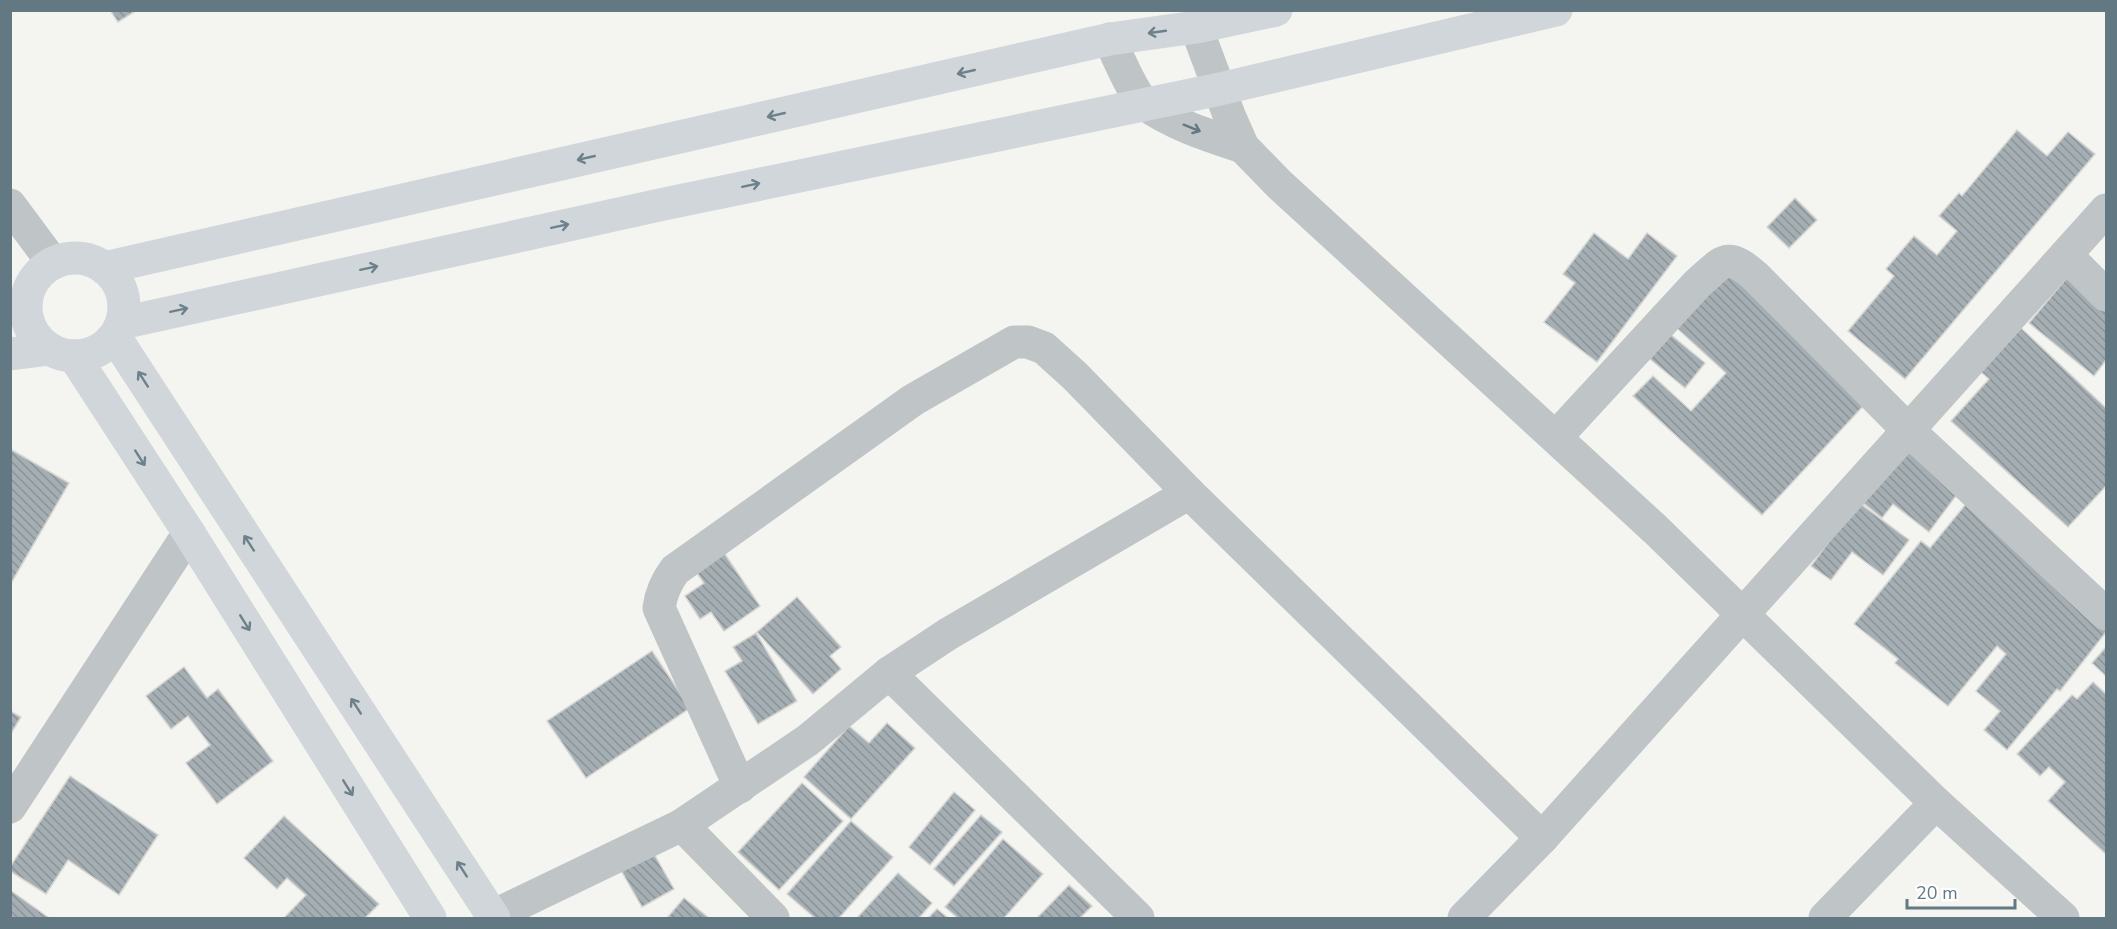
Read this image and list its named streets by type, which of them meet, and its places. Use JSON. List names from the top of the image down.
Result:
{
  "scale_bar": "20 m"
}
